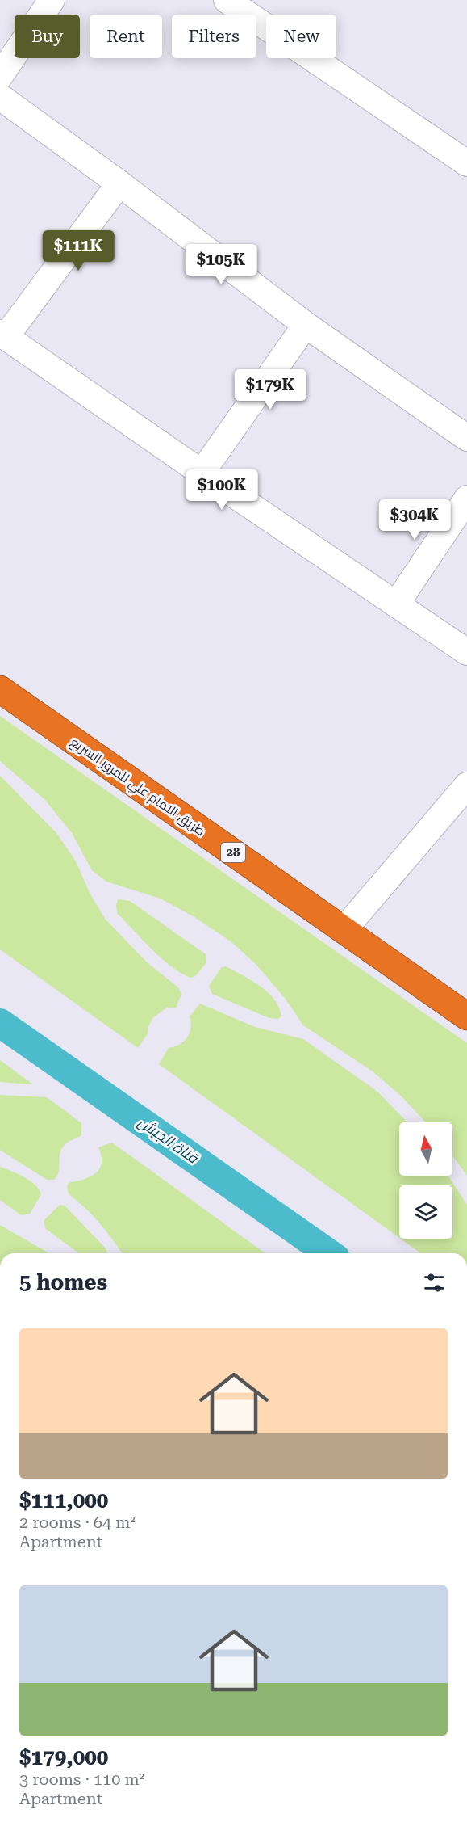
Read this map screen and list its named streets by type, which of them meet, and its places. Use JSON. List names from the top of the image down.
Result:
{
  "streets": {
    "highway": ["طريق الامام علي للمرور السريع", "28"]
  },
  "water": ["قناة الجيش"],
  "north": "top",
  "page": {
    "chip": [
      "Buy",
      "Rent",
      "Filters",
      "New"
    ],
    "price": [
      "$111K",
      "$105K",
      "$179K",
      "$100K",
      "$304K"
    ],
    "heading": "5 homes",
    "list": [
      {
        "name": "$111,000",
        "note": "2 rooms · 64 m² · Apartment"
      },
      {
        "name": "$179,000",
        "note": "3 rooms · 110 m² · Apartment"
      }
    ]
  }
}
